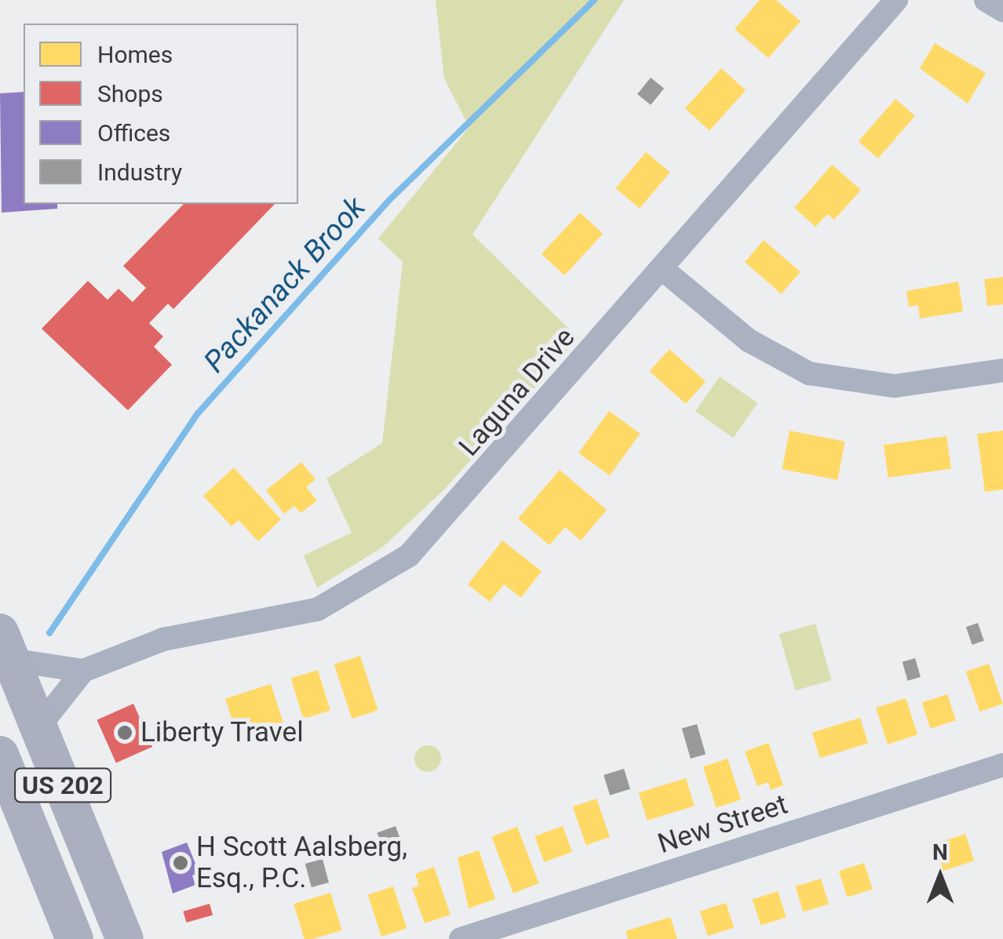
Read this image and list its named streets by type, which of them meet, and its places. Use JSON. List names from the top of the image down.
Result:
{
  "streets": {
    "highway": ["US 202"],
    "street": ["Laguna Drive", "New Street"]
  },
  "crossings": [
    ["Laguna Drive", "US 202"]
  ],
  "water": ["Packanack Brook"],
  "places": ["Liberty Travel", "H Scott Aalsberg, Esq., P.C."],
  "legend": [
    "Homes",
    "Shops",
    "Offices",
    "Industry"
  ],
  "north": "top"
}
